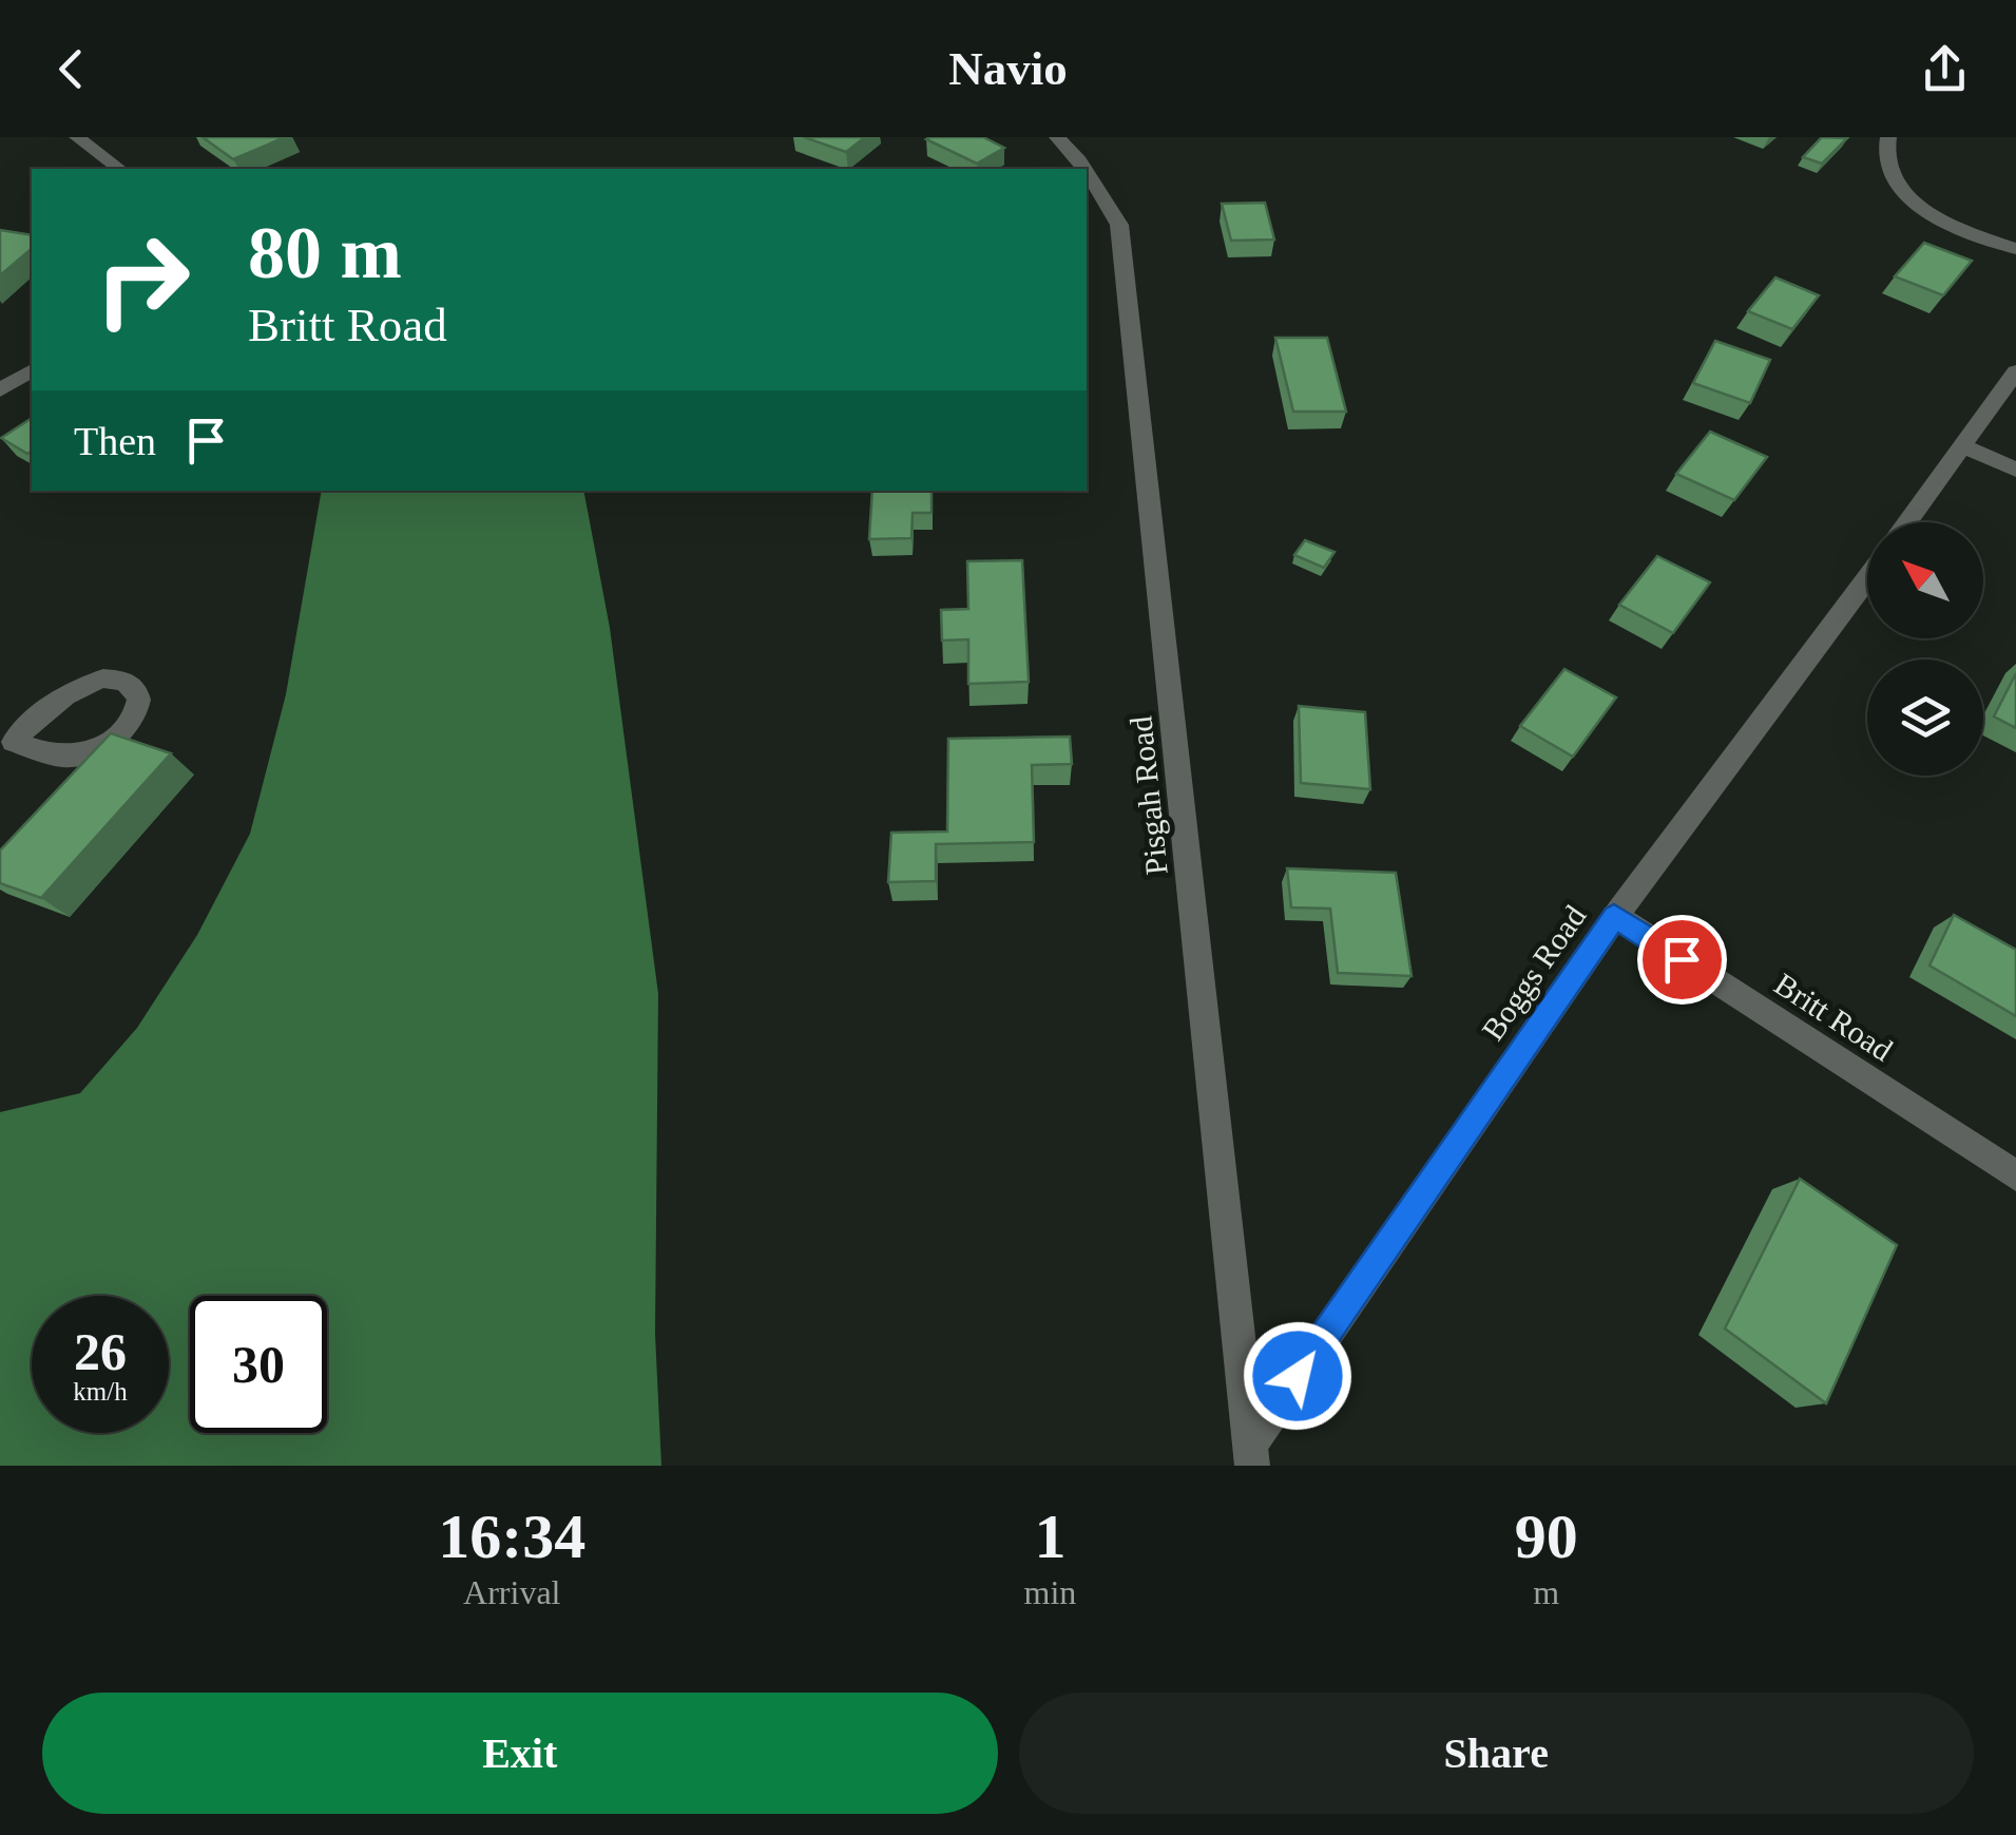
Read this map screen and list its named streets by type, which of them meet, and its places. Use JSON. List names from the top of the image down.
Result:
{
  "streets": {
    "street": ["Pisgah Road", "Boggs Road", "Britt Road"]
  },
  "crossings": [
    ["Pisgah Road", "Boggs Road"],
    ["Boggs Road", "Britt Road"]
  ],
  "north": "top left",
  "page": {
    "header": "Navio",
    "turn": ["80 m", "Britt Road"],
    "then": "Then",
    "speed": "26 km/h",
    "limit": "30",
    "eta": [
      "16:34",
      "Arrival",
      "1",
      "min",
      "90",
      "m"
    ],
    "buttons": ["Exit", "Share"]
  }
}
